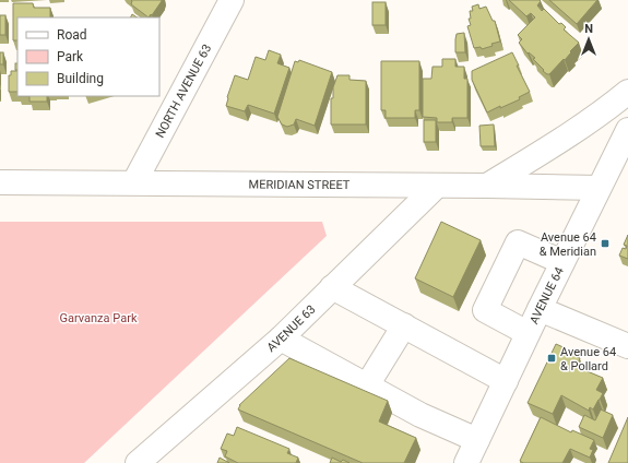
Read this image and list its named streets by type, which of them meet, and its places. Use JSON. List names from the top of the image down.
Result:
{
  "streets": {
    "street": [
      "NORTH AVENUE 63",
      "MERIDIAN STREET",
      "AVENUE 64",
      "AVENUE 63"
    ]
  },
  "crossings": [
    ["NORTH AVENUE 63", "MERIDIAN STREET"],
    ["MERIDIAN STREET", "AVENUE 64"],
    ["MERIDIAN STREET", "AVENUE 63"]
  ],
  "parks": ["Garvanza Park"],
  "places": {
    "transit": ["Avenue 64 & Meridian", "Avenue 64 & Pollard"]
  },
  "legend": ["Road", "Park", "Building"],
  "north": "top"
}
